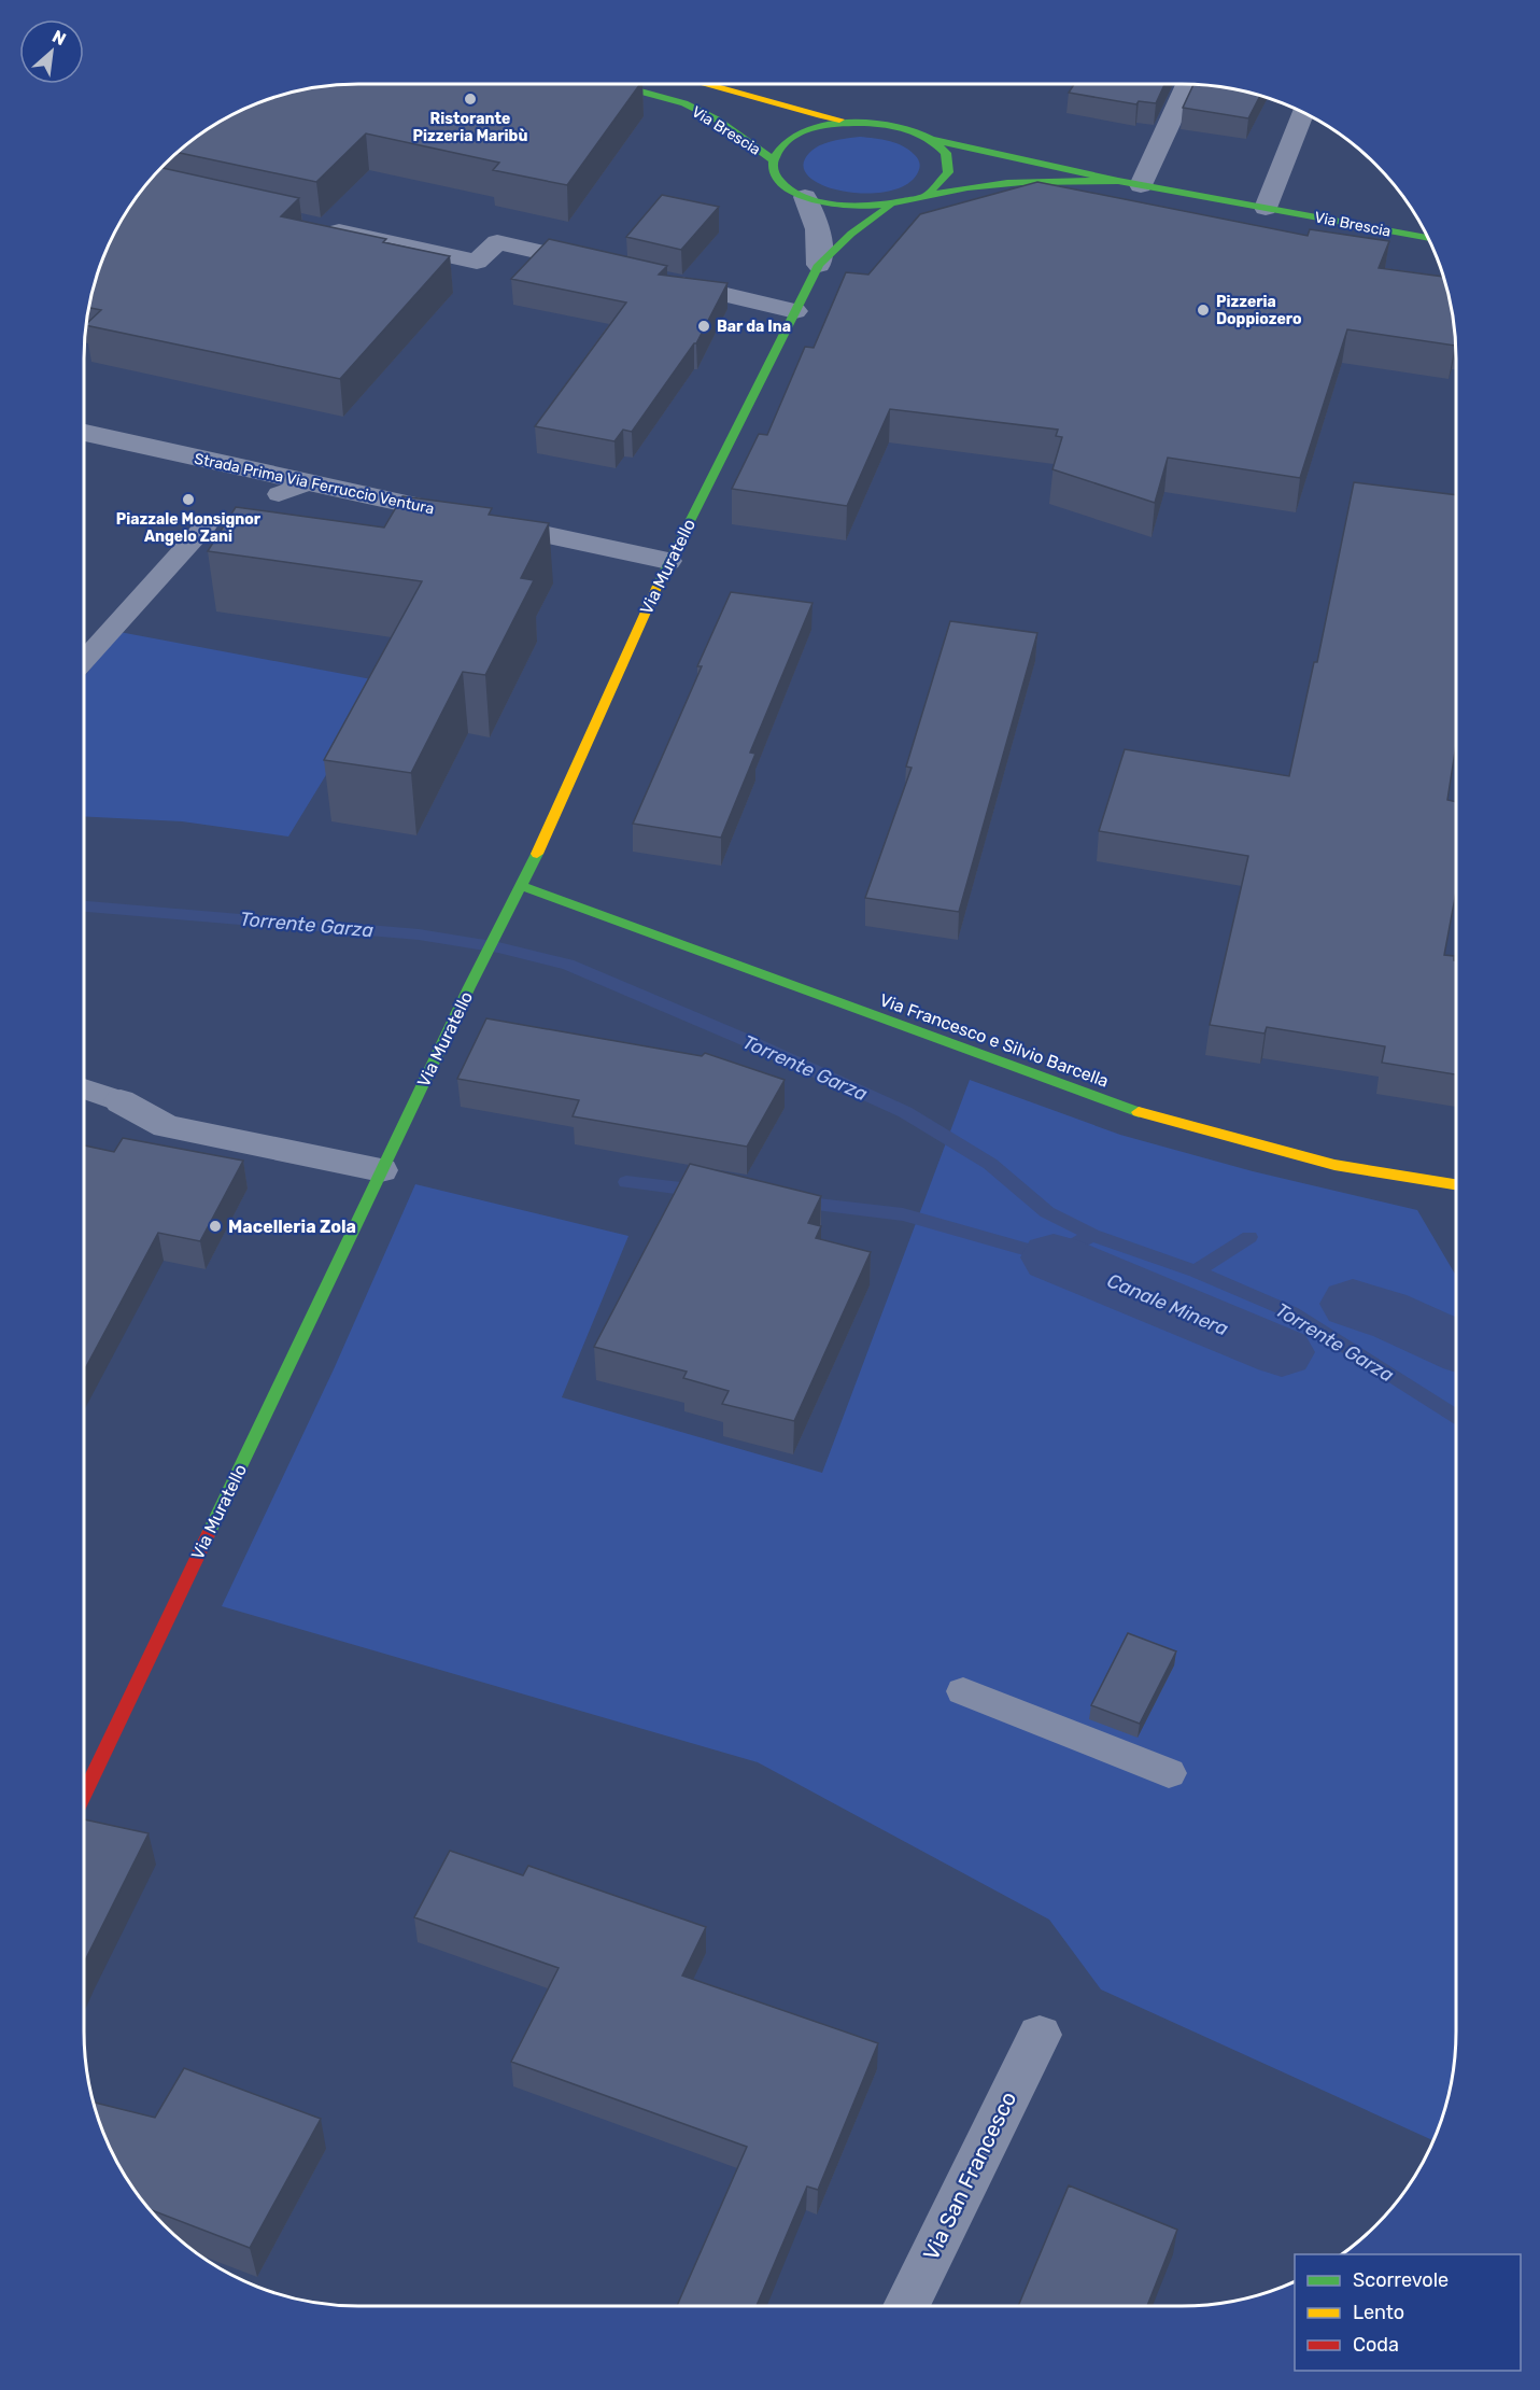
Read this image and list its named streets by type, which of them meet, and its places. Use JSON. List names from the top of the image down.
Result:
{
  "streets": {
    "street": [
      "Via Brescia",
      "Strada Prima Via Ferruccio Ventura",
      "Via Muratello",
      "Via Francesco e Silvio Barcella",
      "Via San Francesco"
    ]
  },
  "crossings": [
    ["Via Brescia", "Via Muratello"],
    ["Strada Prima Via Ferruccio Ventura", "Via Muratello"],
    ["Via Muratello", "Via Francesco e Silvio Barcella"]
  ],
  "water": ["Torrente Garza", "Canale Minera"],
  "places": [
    "Ristorante Pizzeria Maribù",
    "Pizzeria Doppiozero",
    "Bar da Ina",
    "Piazzale Monsignor Angelo Zani",
    "Macelleria Zola"
  ],
  "legend": ["Scorrevole", "Lento", "Coda"],
  "north": "top right"
}
